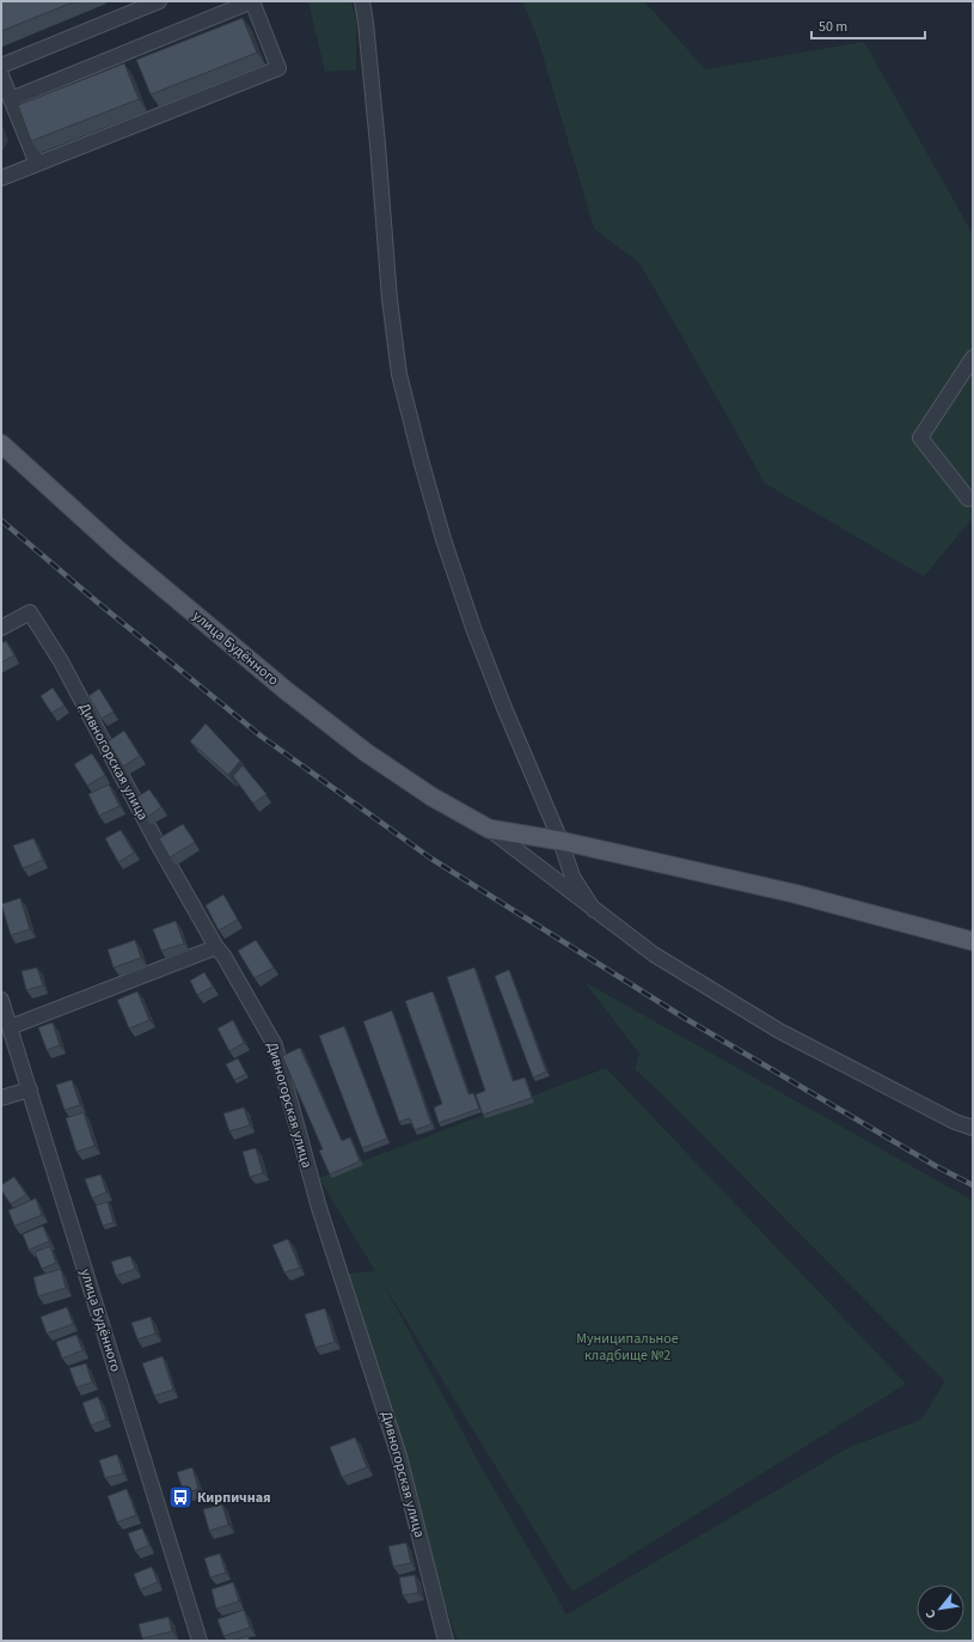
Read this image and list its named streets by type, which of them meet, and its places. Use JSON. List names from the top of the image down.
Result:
{
  "streets": {
    "main road": ["улица Будённого"],
    "street": ["Дивногорская улица"]
  },
  "parks": ["Муниципальное кладбище №2"],
  "places": {
    "bus stop": ["Кирпичная"]
  },
  "scale_bar": "50 m",
  "north": "bottom left"
}
